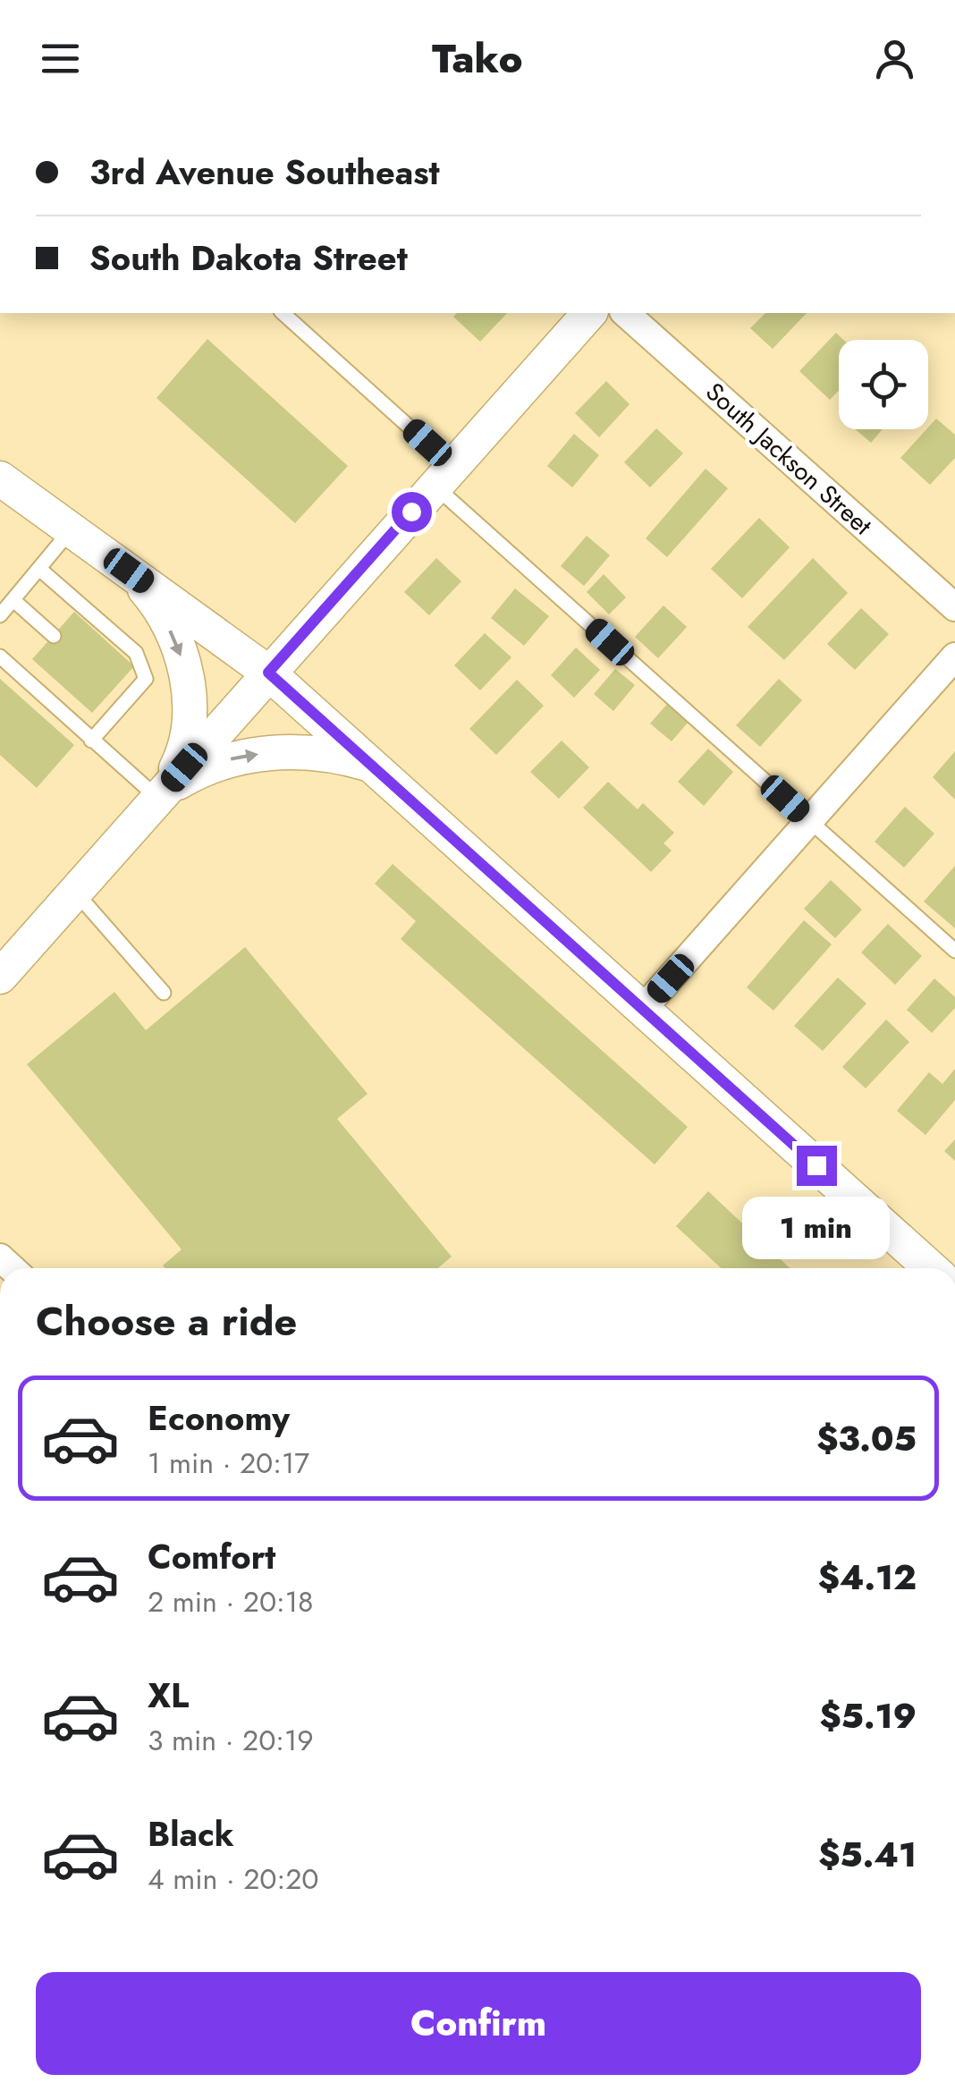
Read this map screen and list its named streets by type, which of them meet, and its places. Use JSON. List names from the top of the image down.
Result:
{
  "streets": {
    "street": ["South Jackson Street"]
  },
  "page": {
    "header": "Tako",
    "banner": ["3rd Avenue Southeast", "South Dakota Street"],
    "bubble": "1 min",
    "heading": "Choose a ride",
    "list": [
      {
        "name": "Economy",
        "note": "1 min · 20:17",
        "value": "$3.05"
      },
      {
        "name": "Comfort",
        "note": "2 min · 20:18",
        "value": "$4.12"
      },
      {
        "name": "XL",
        "note": "3 min · 20:19",
        "value": "$5.19"
      },
      {
        "name": "Black",
        "note": "4 min · 20:20",
        "value": "$5.41"
      }
    ],
    "buttons": "Confirm"
  }
}
